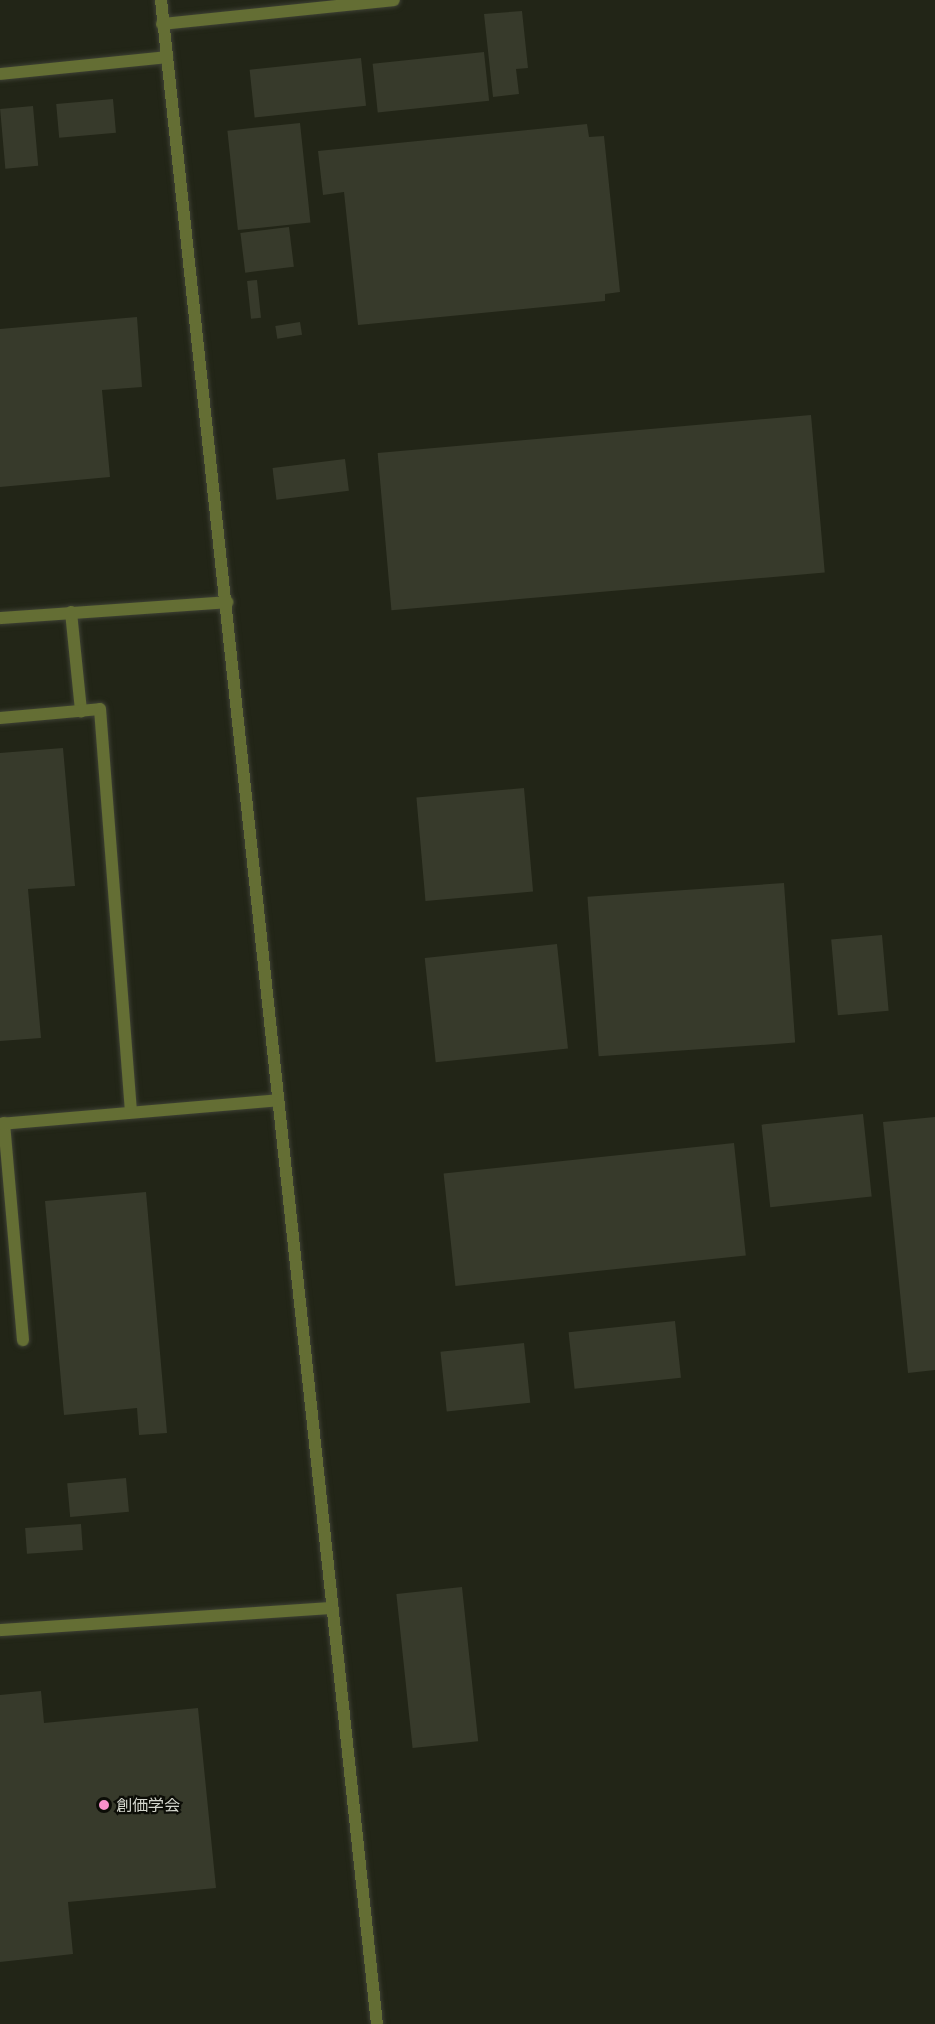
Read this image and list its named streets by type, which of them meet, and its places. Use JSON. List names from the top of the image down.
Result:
{
  "places": ["創価学会"]
}
